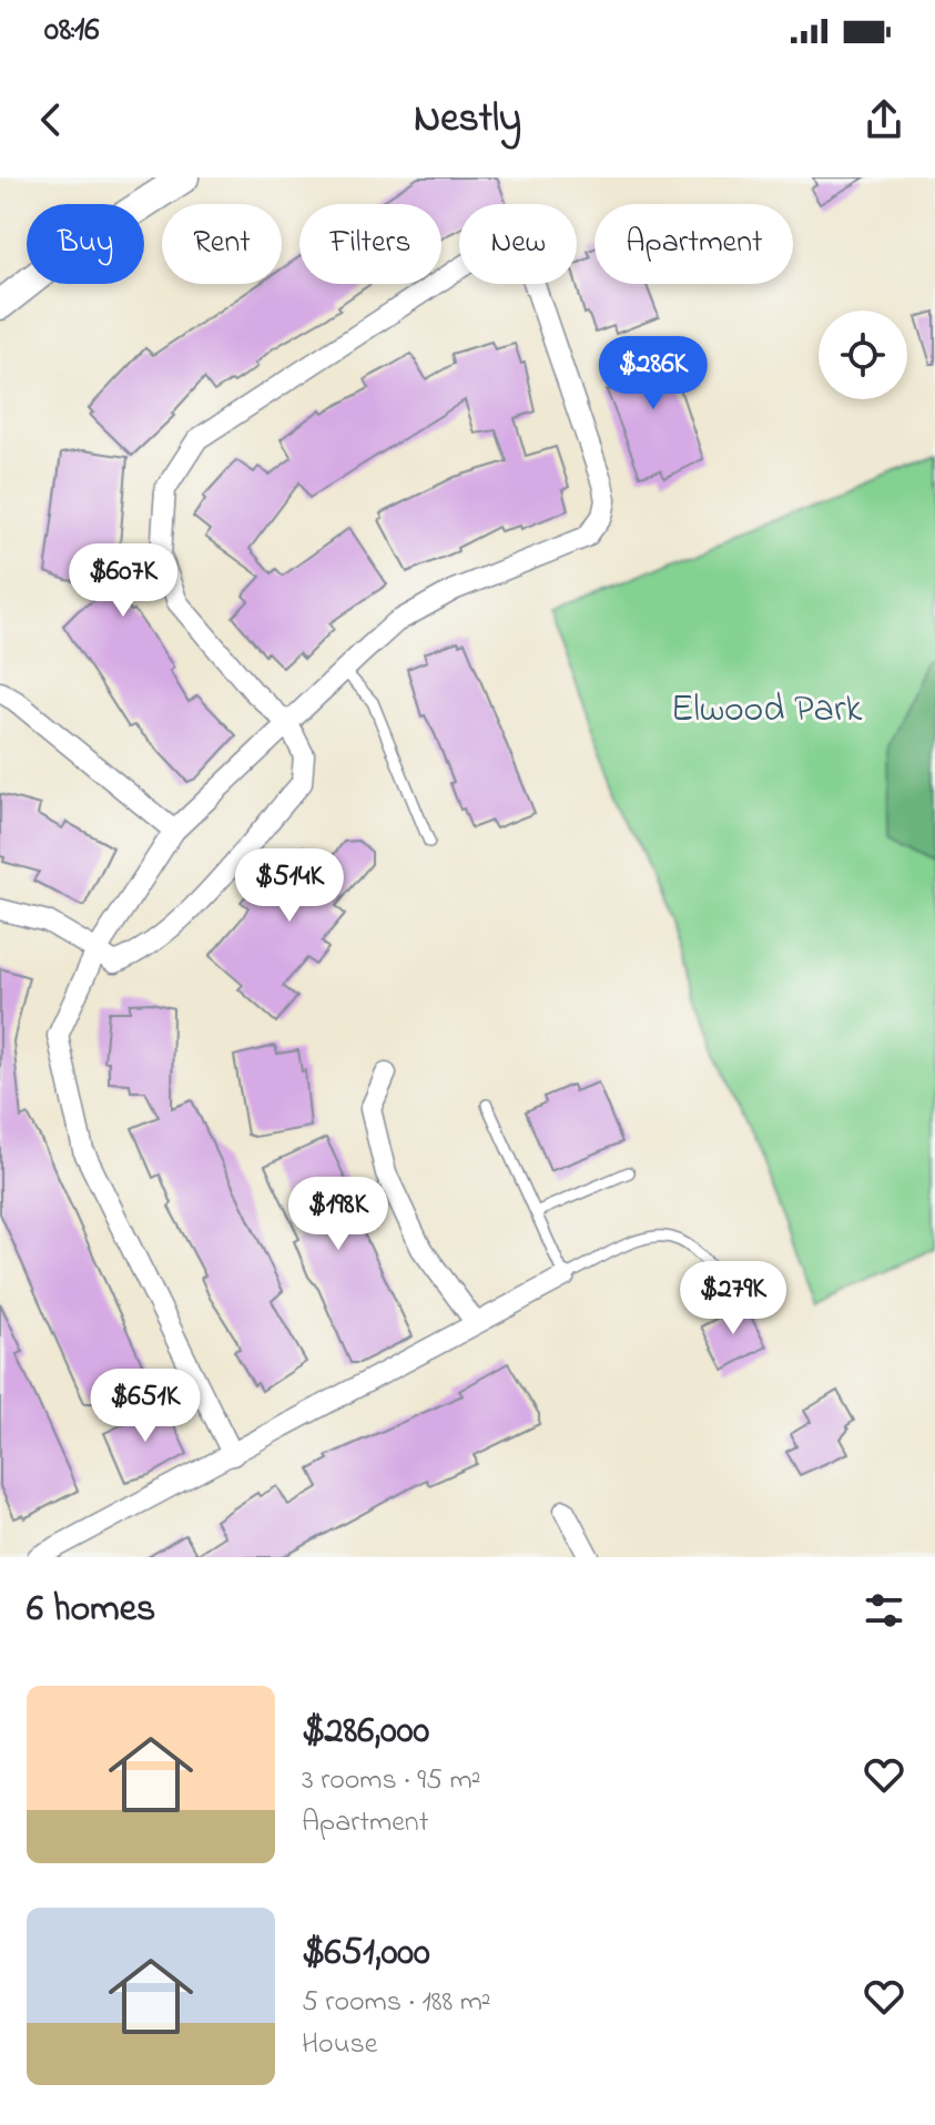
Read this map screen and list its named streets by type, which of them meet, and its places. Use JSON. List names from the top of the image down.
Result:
{
  "parks": ["Elwood Park"],
  "page": {
    "status": "08:16",
    "header": "Nestly",
    "chip": [
      "Buy",
      "Rent",
      "Filters",
      "New",
      "Apartment"
    ],
    "price": [
      "$286K",
      "$607K",
      "$514K",
      "$198K",
      "$279K",
      "$651K"
    ],
    "heading": "6 homes",
    "list": [
      {
        "name": "$286,000",
        "note": "3 rooms · 95 m² · Apartment"
      },
      {
        "name": "$651,000",
        "note": "5 rooms · 188 m² · House"
      }
    ]
  }
}
